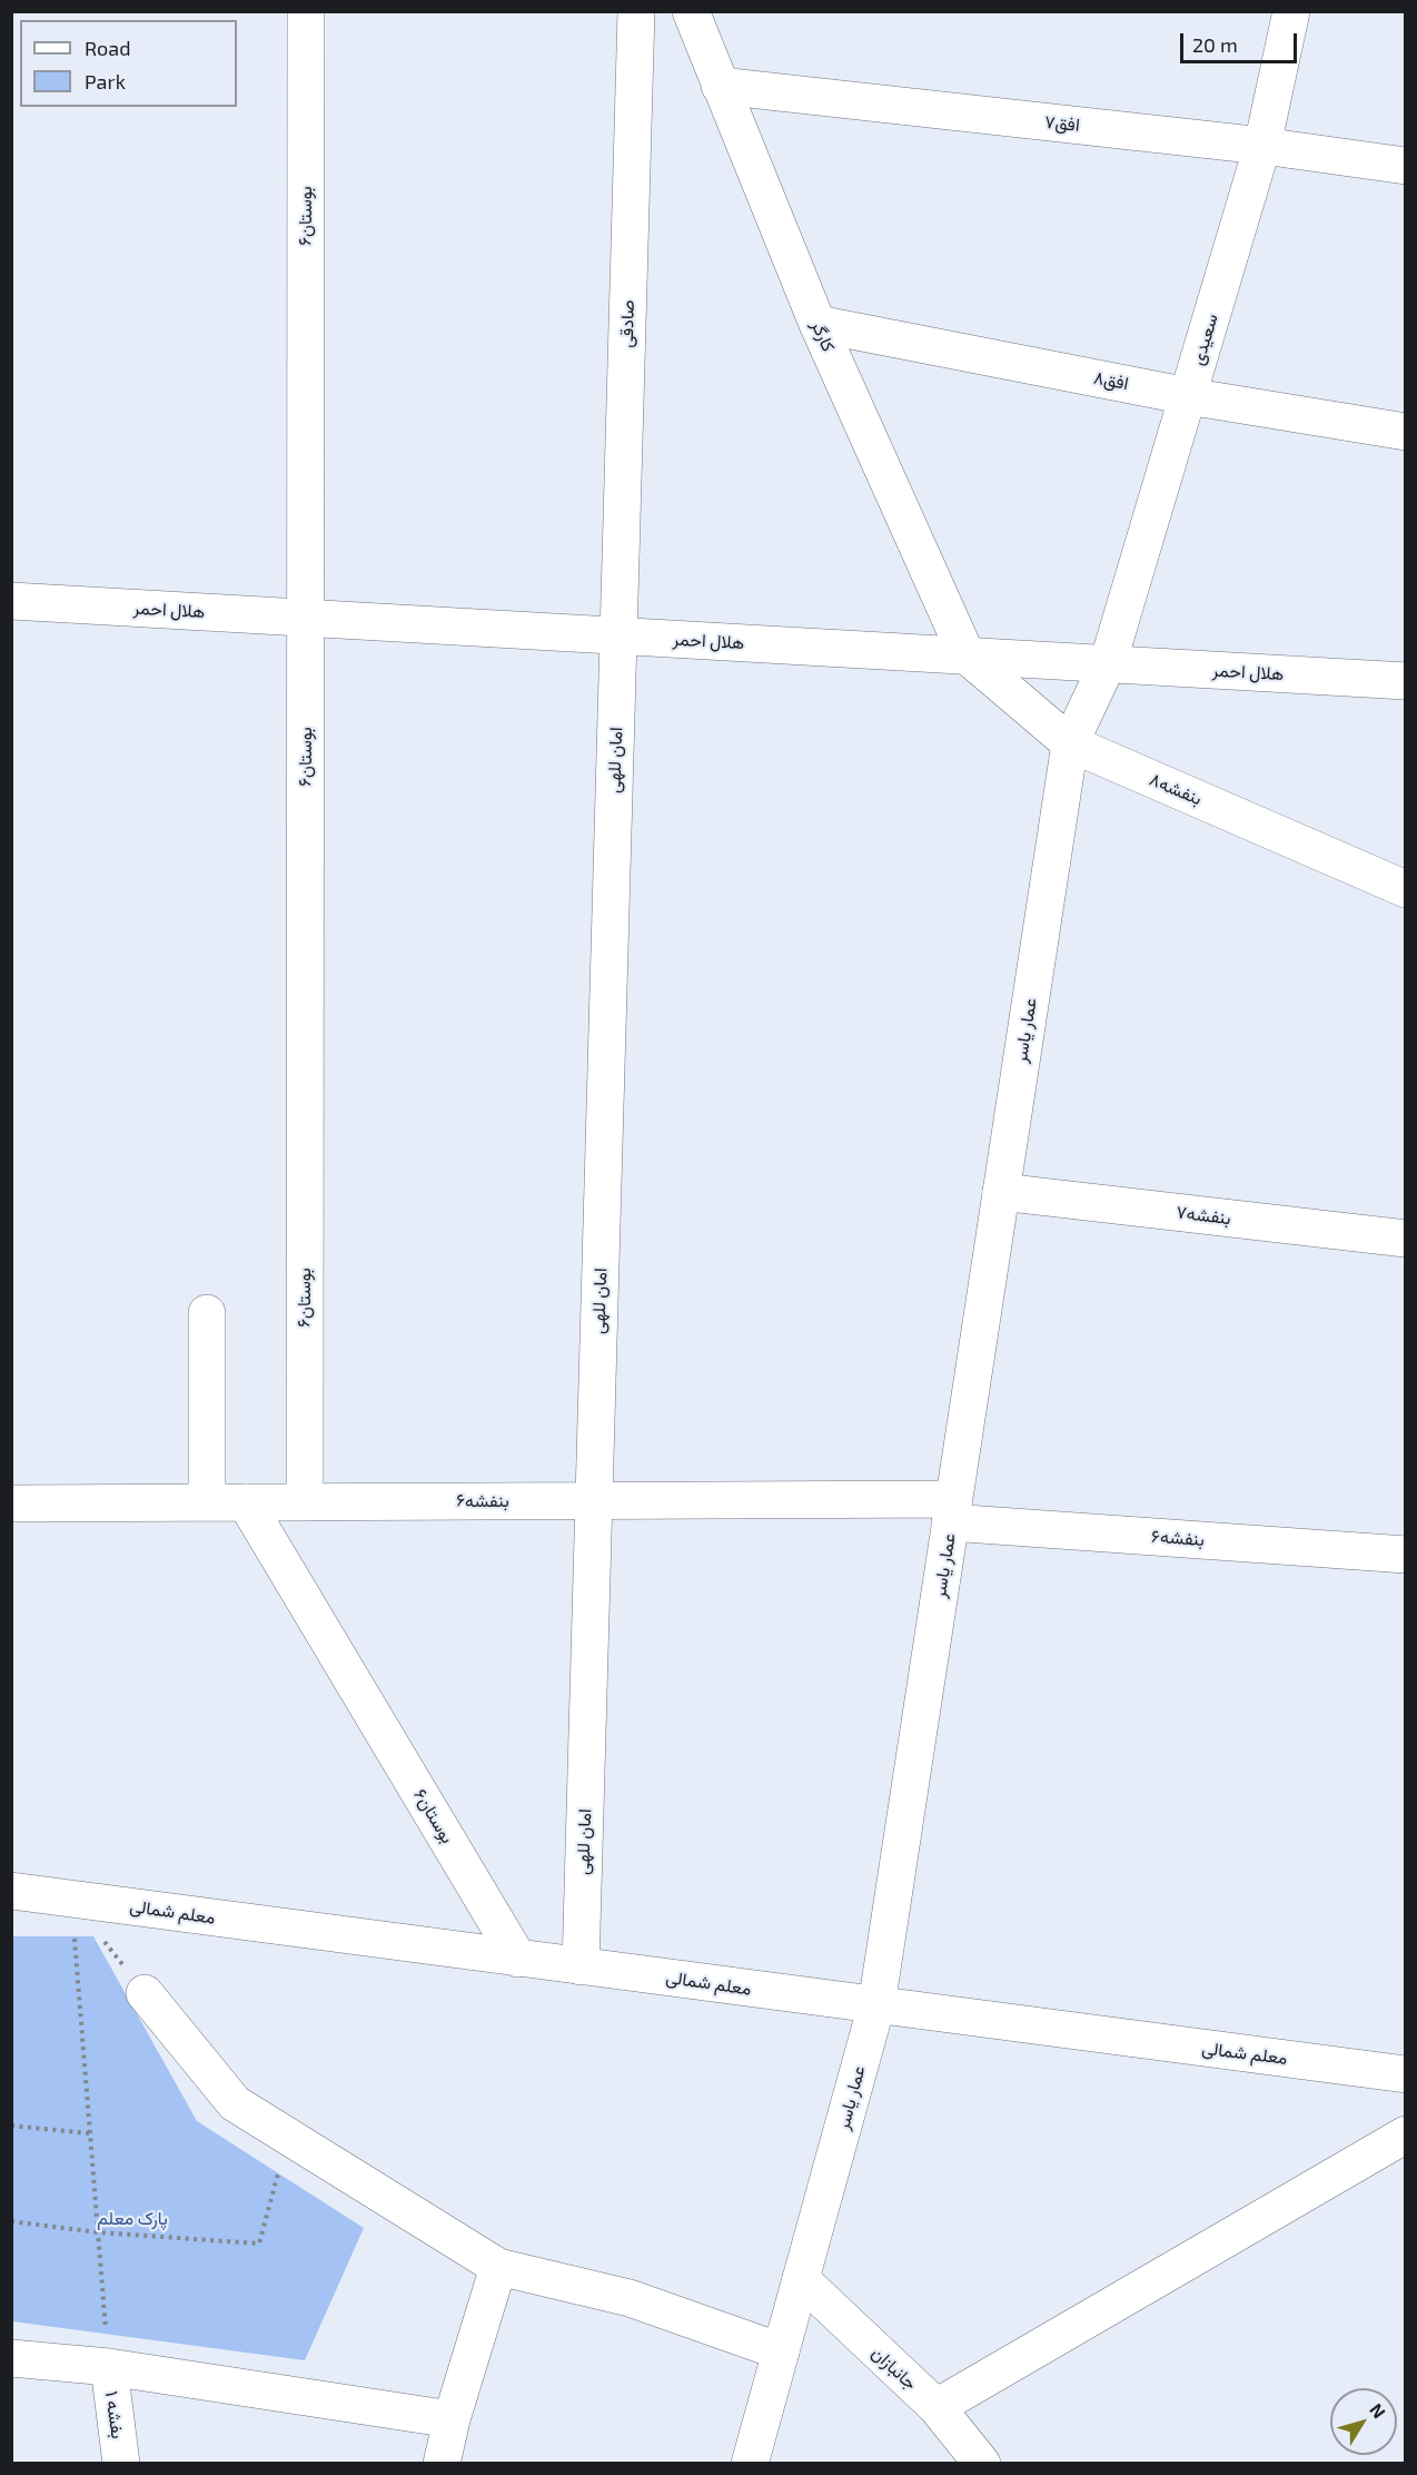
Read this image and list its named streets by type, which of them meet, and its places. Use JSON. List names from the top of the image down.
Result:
{
  "streets": {
    "street": [
      "افق۷",
      "بوستان۶",
      "صادقی",
      "کارگر",
      "سعیدی",
      "افق۸",
      "هلال احمر",
      "امان للهی",
      "بنفشه۸",
      "عمار یاسر",
      "بنفشه۷",
      "بنفشه۶",
      "معلم شمالی",
      "جانبازان",
      "بفشه ۱"
    ]
  },
  "crossings": [
    ["افق۷", "کارگر"],
    ["افق۷", "سعیدی"],
    ["بوستان۶", "هلال احمر"],
    ["بوستان۶", "بنفشه۶"],
    ["بوستان۶", "معلم شمالی"],
    ["صادقی", "هلال احمر"],
    ["صادقی", "امان للهی"],
    ["کارگر", "افق۸"],
    ["کارگر", "هلال احمر"],
    ["کارگر", "بنفشه۸"],
    ["سعیدی", "افق۸"],
    ["سعیدی", "هلال احمر"],
    ["سعیدی", "عمار یاسر"],
    ["هلال احمر", "امان للهی"],
    ["هلال احمر", "بنفشه۸"],
    ["هلال احمر", "عمار یاسر"],
    ["امان للهی", "بنفشه۶"],
    ["امان للهی", "معلم شمالی"],
    ["بنفشه۸", "عمار یاسر"],
    ["عمار یاسر", "بنفشه۷"],
    ["عمار یاسر", "بنفشه۶"],
    ["عمار یاسر", "معلم شمالی"],
    ["عمار یاسر", "جانبازان"]
  ],
  "parks": ["پارک معلم"],
  "legend": ["Road", "Park"],
  "scale_bar": "20 m",
  "north": "top right"
}
